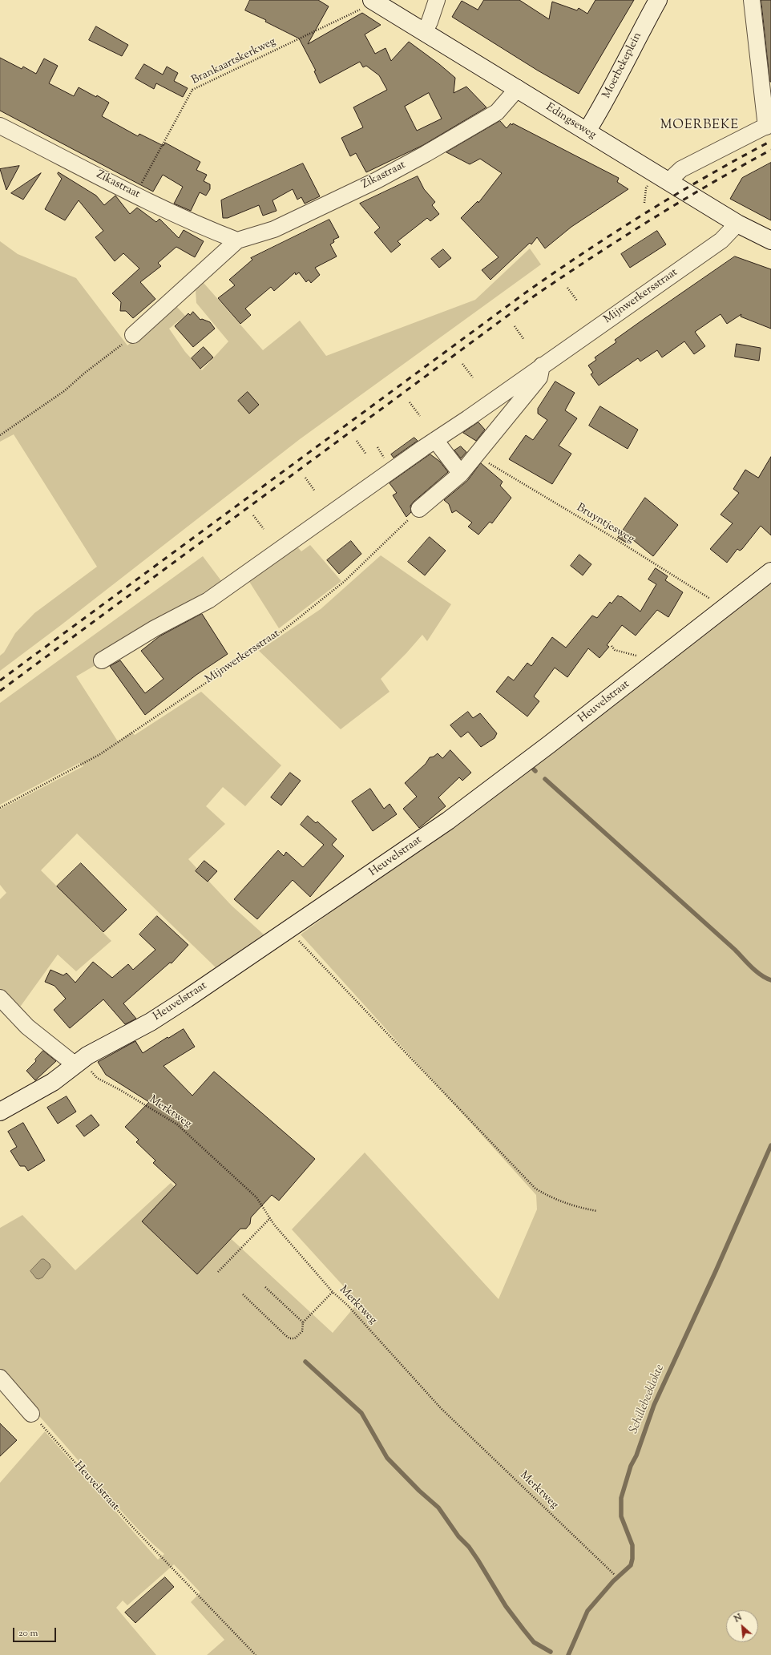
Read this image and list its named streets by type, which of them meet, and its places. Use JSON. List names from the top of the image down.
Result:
{
  "streets": {
    "street": [
      "Moerbekeplein",
      "Edingseweg",
      "Zikastraat",
      "Mijnwerkersstraat",
      "Heuvelstraat"
    ],
    "path": ["Brankaartskerkweg", "Bruyntjesweg", "Merktweg"]
  },
  "crossings": [
    ["Brankaartskerkweg", "Edingseweg"],
    ["Brankaartskerkweg", "Zikastraat"],
    ["Moerbekeplein", "Edingseweg"],
    ["Edingseweg", "Zikastraat"],
    ["Edingseweg", "Mijnwerkersstraat"],
    ["Bruyntjesweg", "Heuvelstraat"],
    ["Heuvelstraat", "Merktweg"]
  ],
  "districts": ["MOERBEKE"],
  "water": ["Schillebeeklokte"],
  "scale_bar": "20 m",
  "north": "top left"
}
